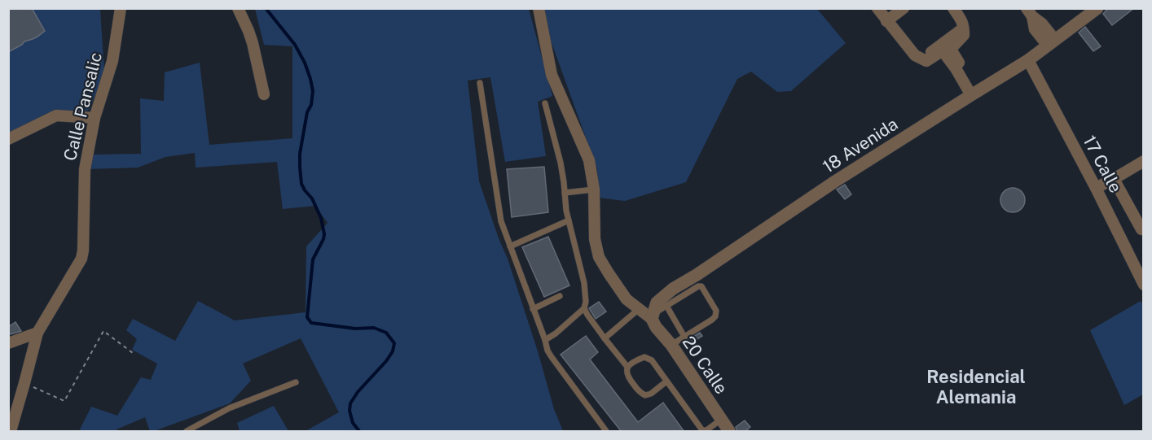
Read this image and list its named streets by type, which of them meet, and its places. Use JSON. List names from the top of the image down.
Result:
{
  "streets": {
    "street": [
      "Calle Pansalic",
      "18 Avenida",
      "17 Calle",
      "20 Calle"
    ]
  },
  "crossings": [
    ["18 Avenida", "17 Calle"],
    ["18 Avenida", "20 Calle"]
  ],
  "districts": ["Residencial Alemania"]
}
